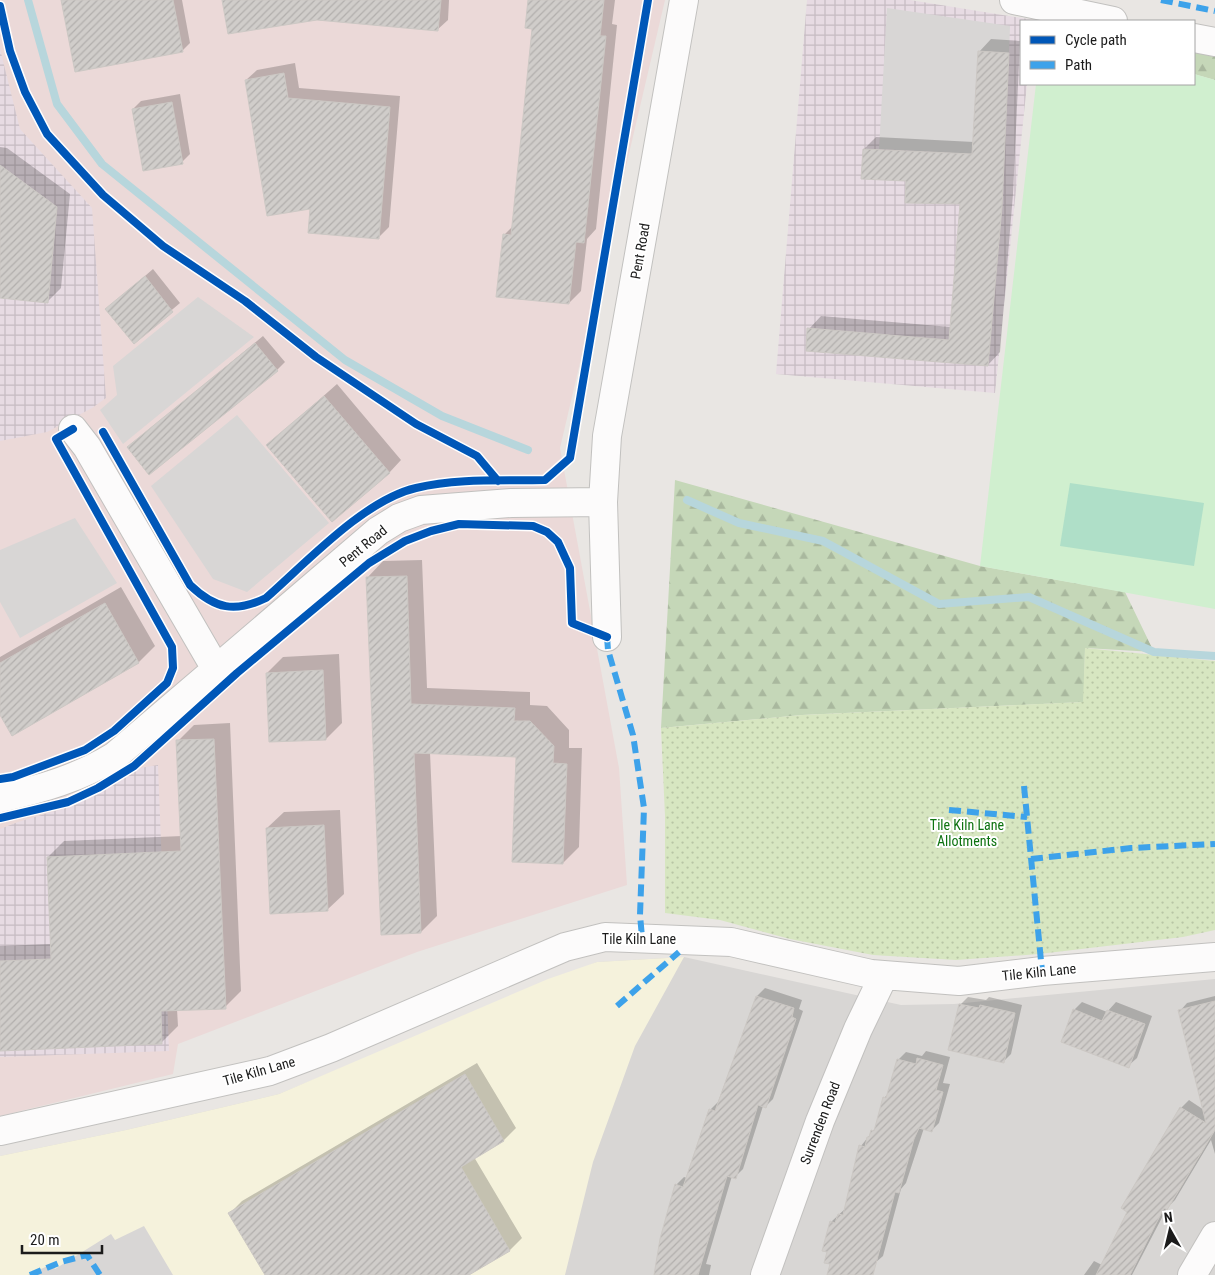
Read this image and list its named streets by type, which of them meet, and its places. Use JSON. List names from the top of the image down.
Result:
{
  "streets": {
    "street": ["Pent Road", "Tile Kiln Lane", "Surrenden Road"]
  },
  "crossings": [
    ["Tile Kiln Lane", "Surrenden Road"]
  ],
  "parks": ["Tile Kiln Lane Allotments"],
  "legend": ["Cycle path", "Path"],
  "scale_bar": "20 m",
  "north": "top"
}
